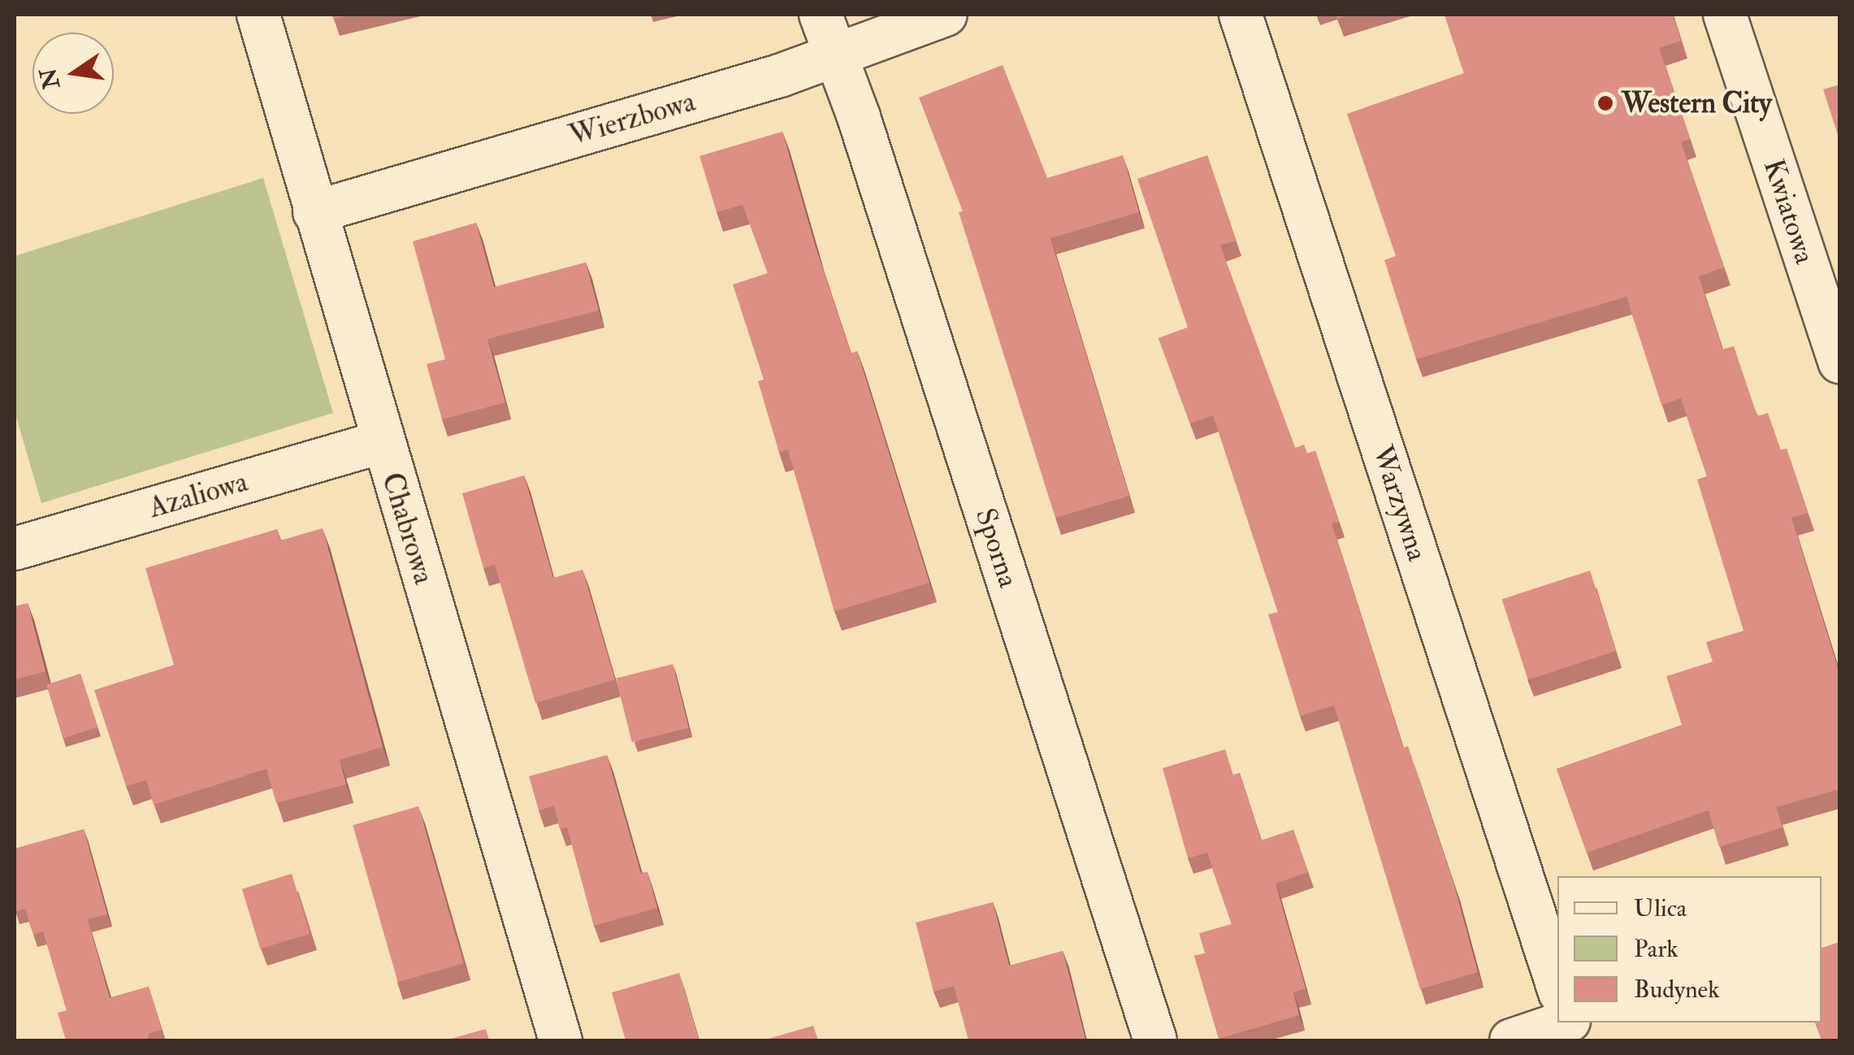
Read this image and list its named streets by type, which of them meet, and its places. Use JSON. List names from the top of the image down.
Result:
{
  "streets": {
    "street": [
      "Wierzbowa",
      "Kwiatowa",
      "Azaliowa",
      "Warzywna",
      "Chabrowa",
      "Sporna"
    ]
  },
  "crossings": [
    ["Wierzbowa", "Chabrowa"],
    ["Wierzbowa", "Sporna"],
    ["Azaliowa", "Chabrowa"]
  ],
  "places": ["Western City"],
  "legend": ["Ulica", "Park", "Budynek"],
  "north": "left"
}
